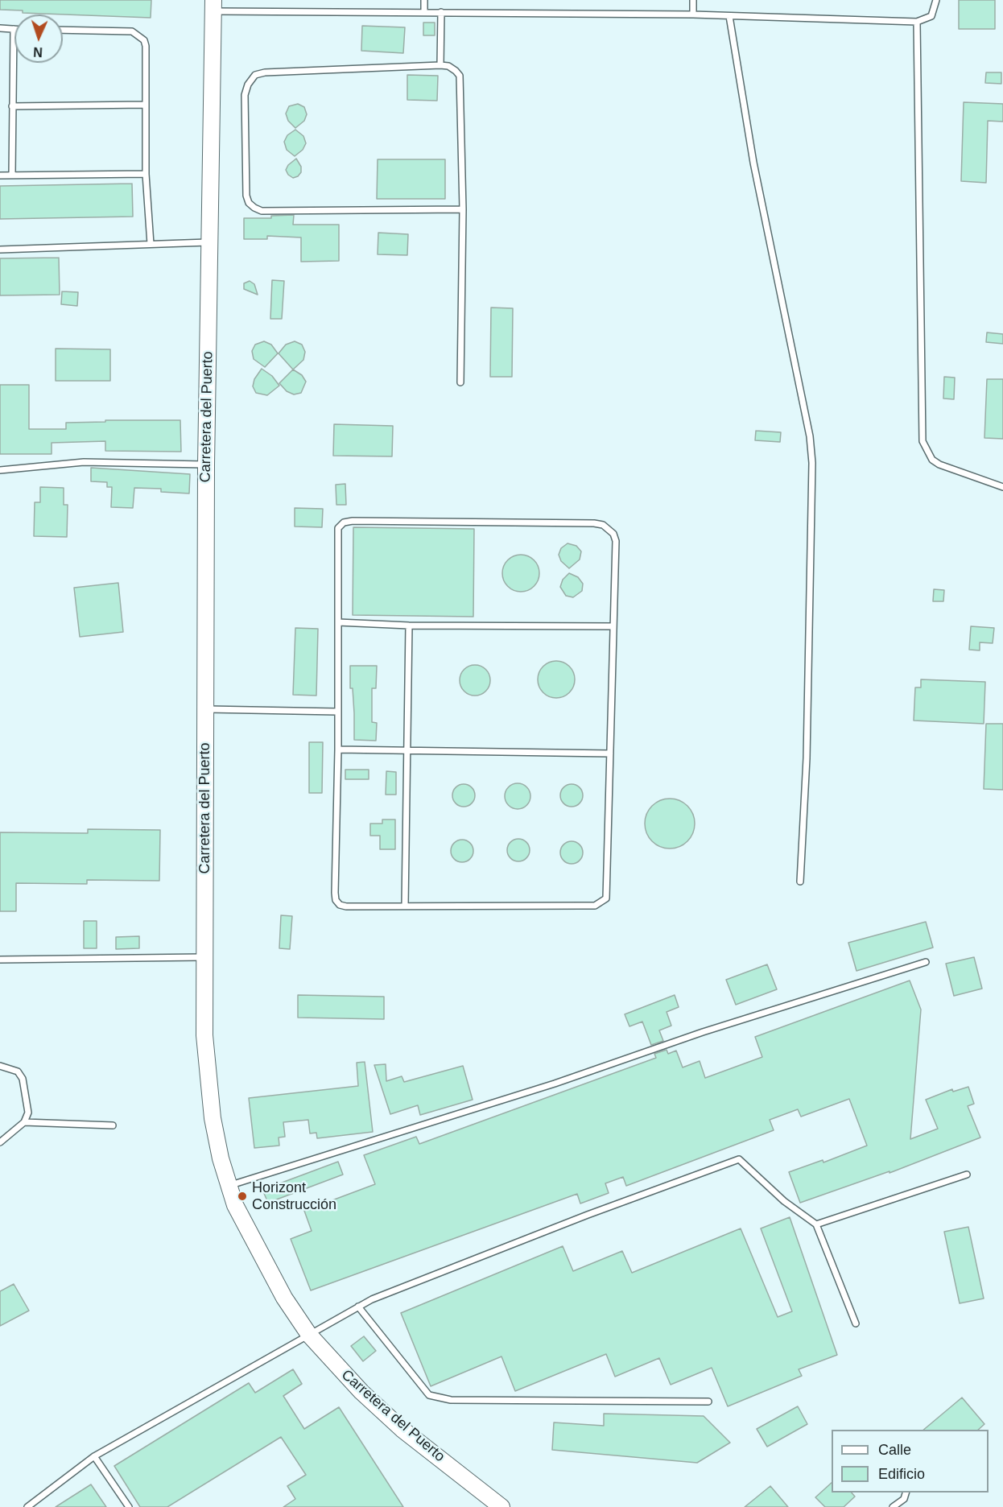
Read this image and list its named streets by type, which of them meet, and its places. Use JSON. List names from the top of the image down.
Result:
{
  "streets": {
    "main road": ["Carretera del Puerto"]
  },
  "places": ["Horizont Construcción"],
  "legend": ["Calle", "Edificio"],
  "north": "bottom"
}
